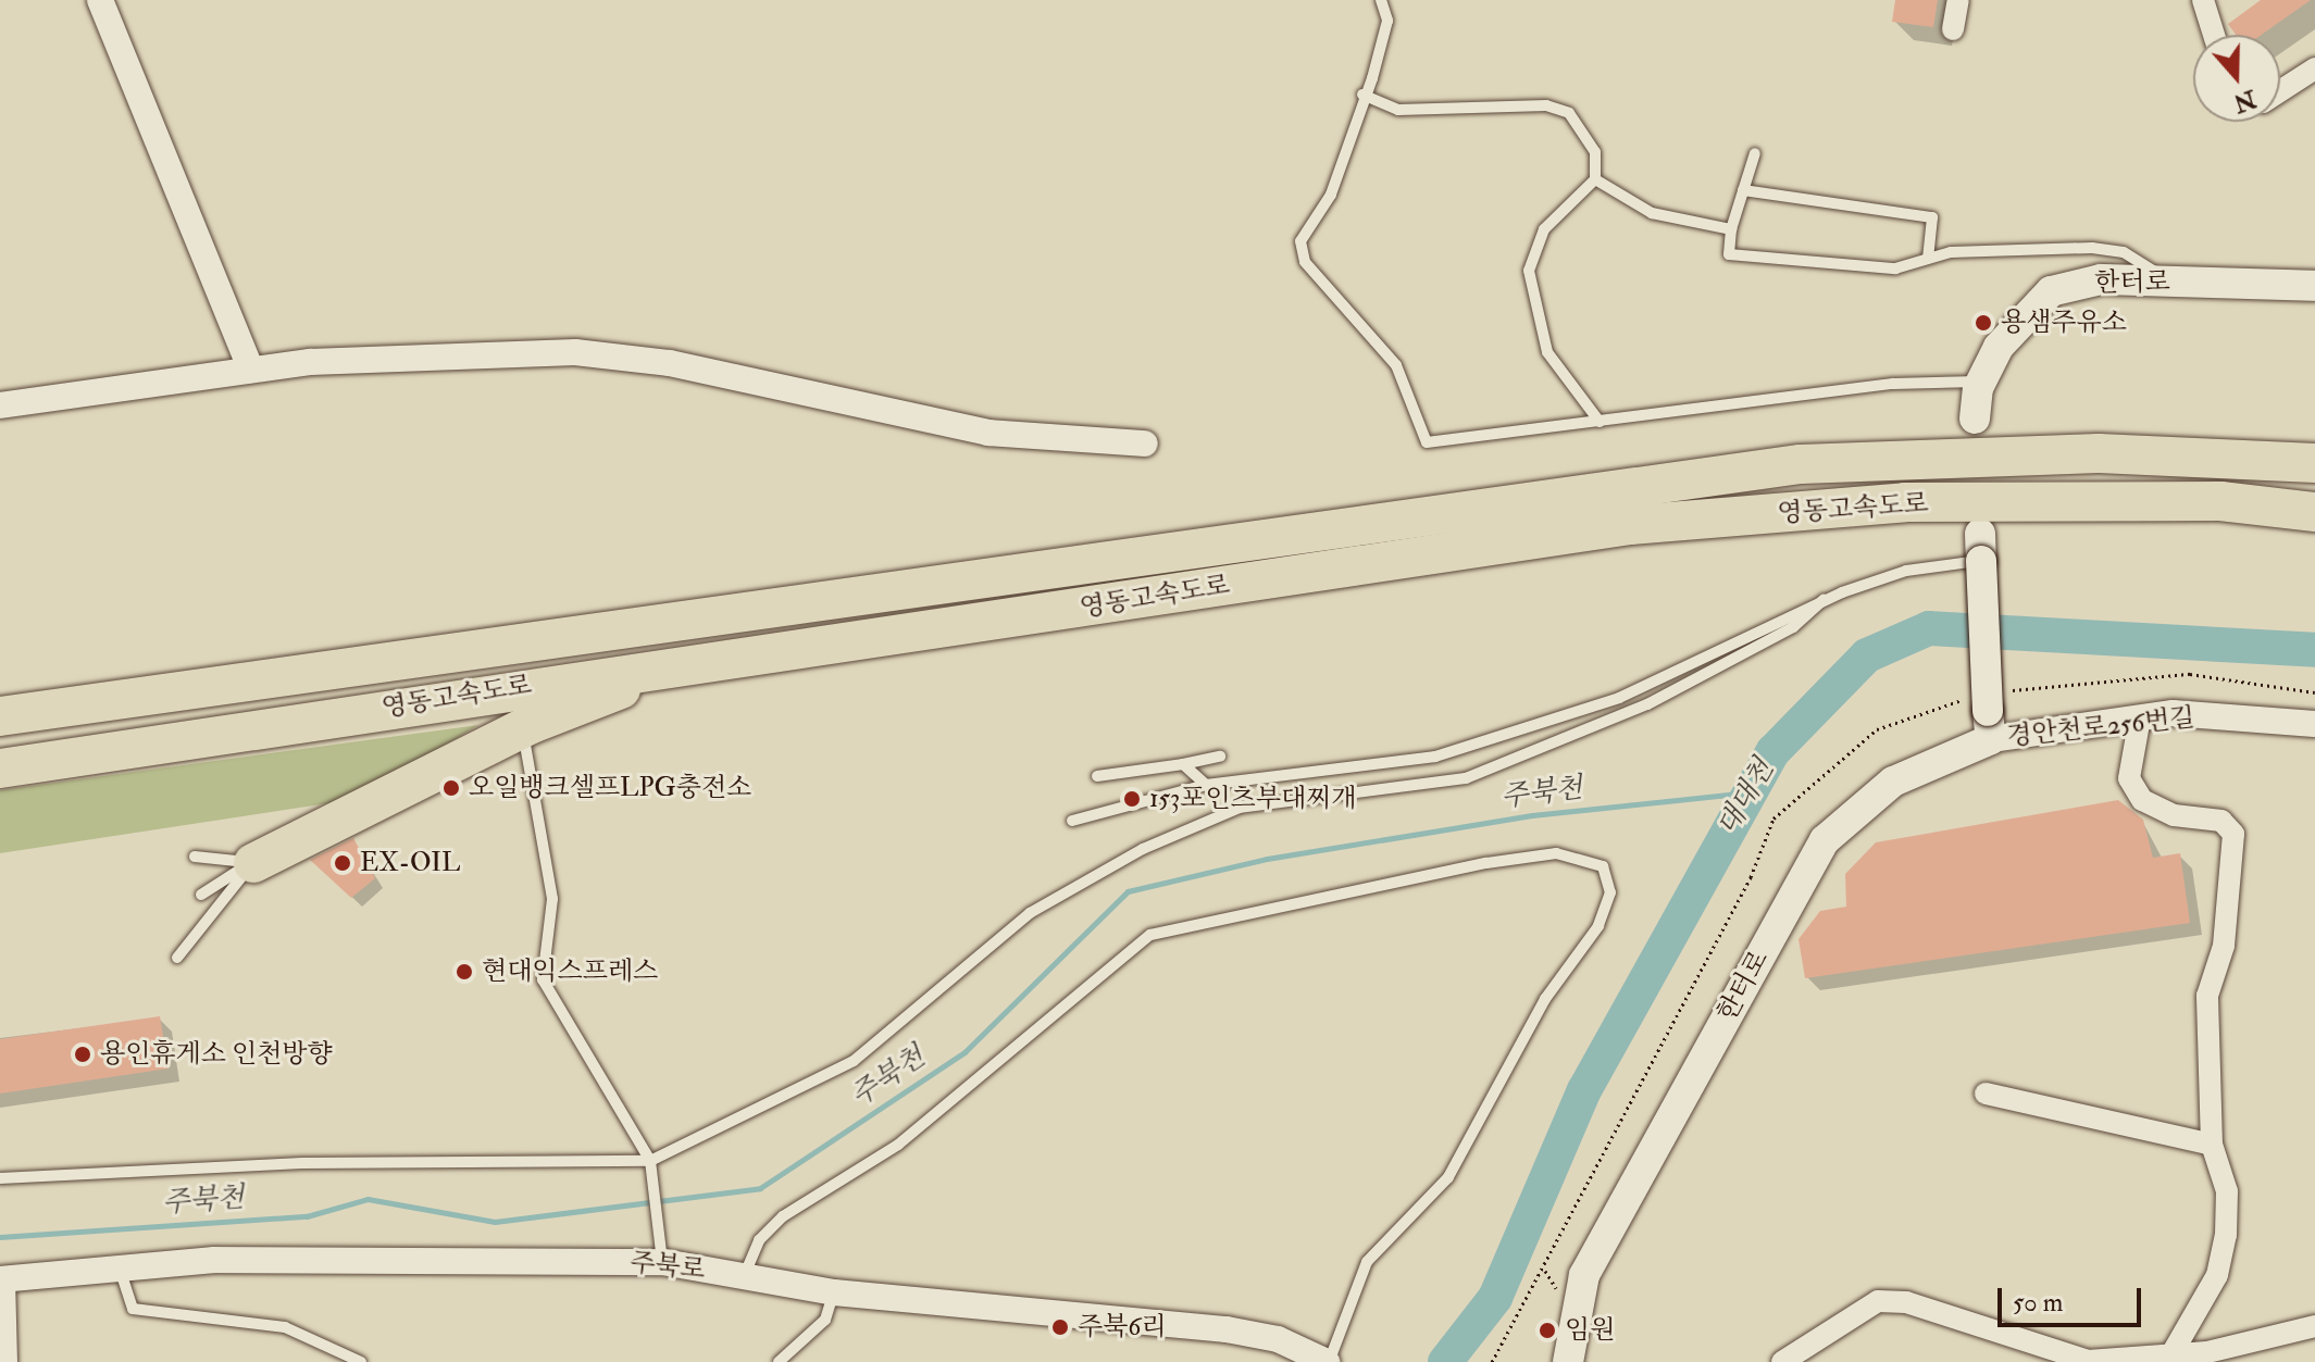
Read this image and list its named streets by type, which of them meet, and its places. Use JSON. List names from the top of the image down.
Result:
{
  "streets": {
    "highway": ["영동고속도로"],
    "main road": ["한터로"],
    "street": ["경안천로256번길", "주북로"]
  },
  "crossings": [
    ["한터로", "경안천로256번길"]
  ],
  "water": ["주북천", "대대천"],
  "places": [
    "용샘주유소",
    "오일뱅크셀프LPG충전소",
    "153포인츠부대찌개",
    "EX-OIL",
    "현대익스프레스",
    "용인휴게소 인천방향",
    "주북6리",
    "임원"
  ],
  "scale_bar": "50 m",
  "north": "bottom"
}
